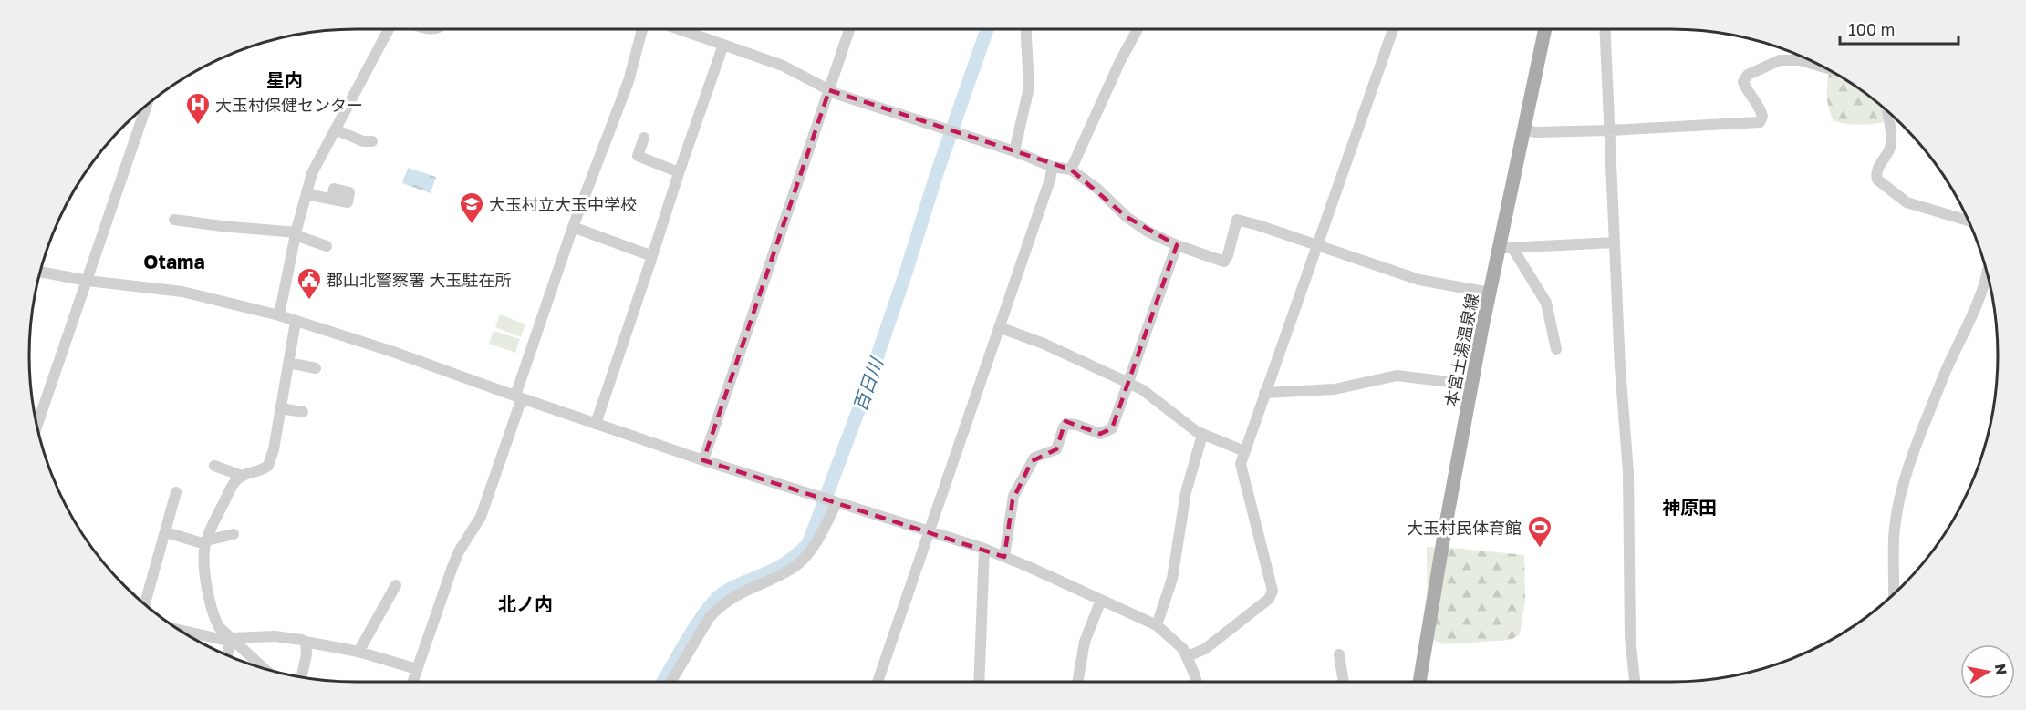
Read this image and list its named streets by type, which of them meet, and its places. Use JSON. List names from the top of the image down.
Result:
{
  "streets": {
    "main road": ["本宮土湯温泉線"]
  },
  "districts": [
    "星内",
    "Otama",
    "神原田",
    "北ノ内"
  ],
  "water": ["百日川"],
  "places": {
    "hospital": ["大玉村保健センター"],
    "school or university": ["大玉村立大玉中学校"],
    "public building": ["郡山北警察署 大玉駐在所"],
    "sports": ["大玉村民体育館"]
  },
  "scale_bar": "100 m",
  "north": "right"
}
